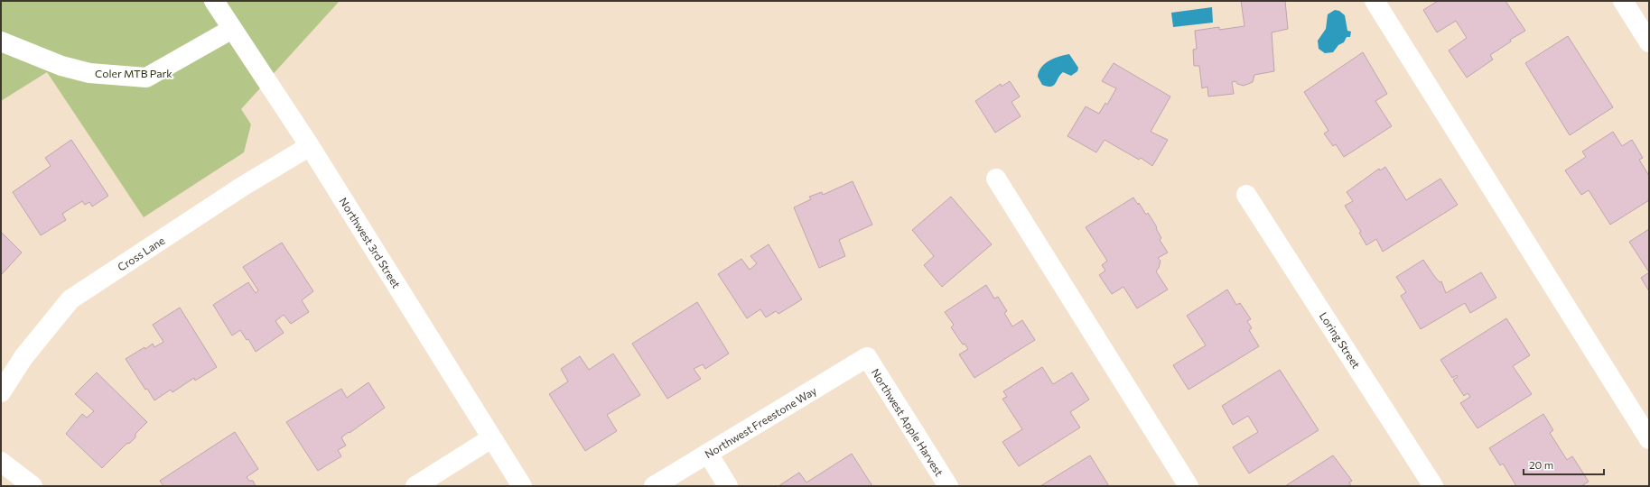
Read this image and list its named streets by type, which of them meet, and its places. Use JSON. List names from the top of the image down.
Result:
{
  "streets": {
    "street": [
      "Northwest 3rd Street",
      "Cross Lane",
      "Loring Street",
      "Northwest Freestone Way",
      "Northwest Apple Harvest"
    ]
  },
  "crossings": [
    ["Northwest 3rd Street", "Cross Lane"],
    ["Northwest Freestone Way", "Northwest Apple Harvest"]
  ],
  "parks": ["Coler MTB Park"],
  "scale_bar": "20 m"
}
